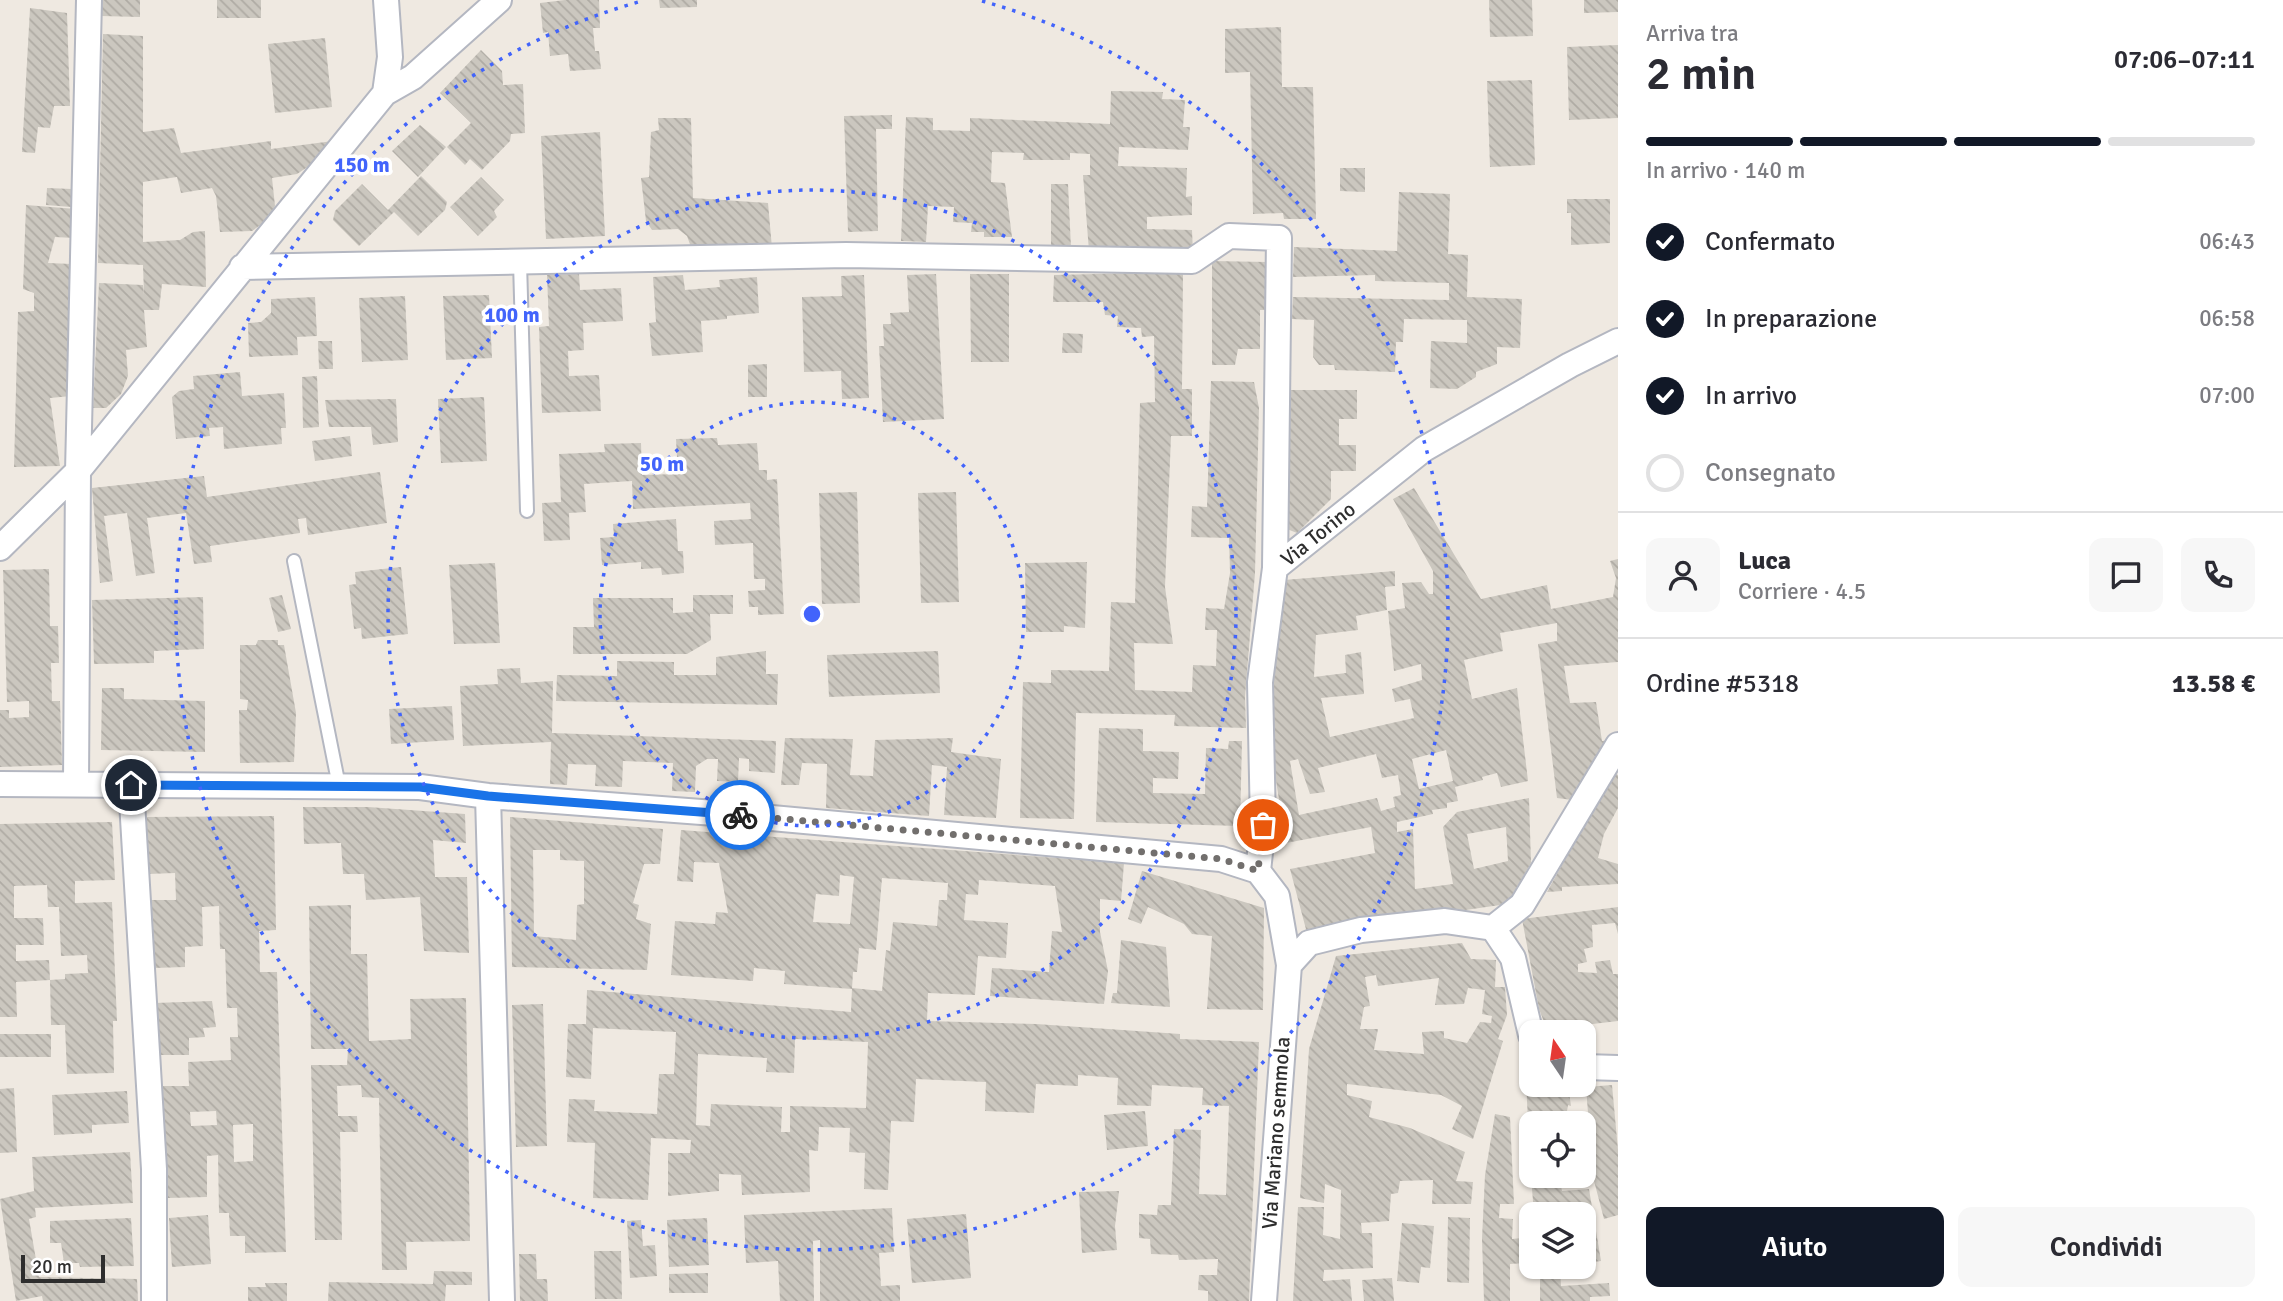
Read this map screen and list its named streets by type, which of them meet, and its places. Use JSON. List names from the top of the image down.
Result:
{
  "streets": {
    "street": ["Via Torino", "Via Mariano semmola"]
  },
  "crossings": [
    ["Via Torino", "Via Mariano semmola"]
  ],
  "scale_bar": "20 m",
  "north": "top",
  "page": {
    "heading": ["2 min", "Arriva tra", "07:06–07:11"],
    "panel": [
      "Luca",
      "Corriere · 4.5",
      "Ordine #5318",
      "13.58 €"
    ],
    "bar": "In arrivo · 140 m",
    "list": [
      ["Confermato", "06:43"],
      ["In preparazione", "06:58"],
      ["In arrivo", "07:00"],
      "Consegnato"
    ],
    "buttons": ["Aiuto", "Condividi"],
    "scale": "20 m"
  },
  "rings": ["150 m", "100 m", "50 m"]
}
